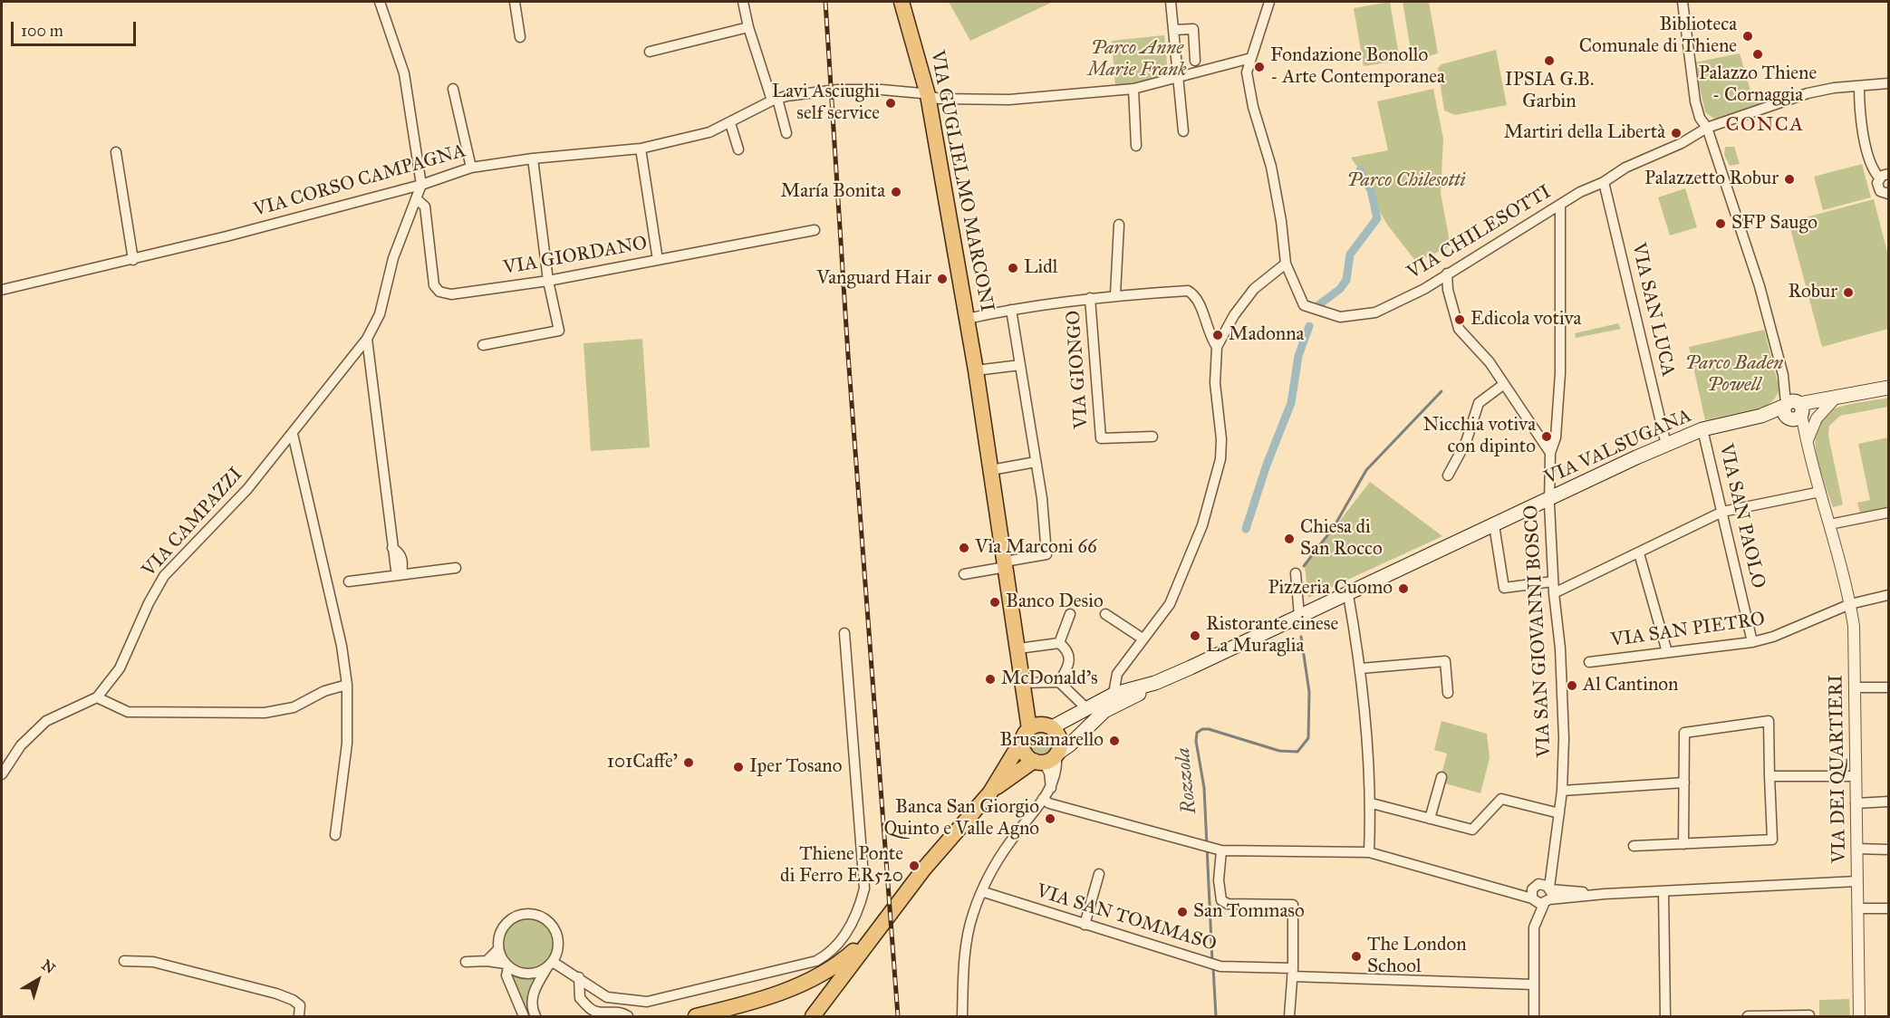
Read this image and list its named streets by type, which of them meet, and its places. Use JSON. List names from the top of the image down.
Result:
{
  "streets": {
    "main road": ["VIA GUGLIELMO MARCONI", "VIA VALSUGANA"],
    "street": [
      "VIA CORSO CAMPAGNA",
      "VIA CHILESOTTI",
      "VIA GIORDANO",
      "VIA SAN LUCA",
      "VIA GIONGO",
      "VIA SAN PAOLO",
      "VIA CAMPAZZI",
      "VIA SAN PIETRO",
      "VIA SAN GIOVANNI BOSCO",
      "VIA DEI QUARTIERI",
      "VIA SAN TOMMASO"
    ]
  },
  "crossings": [
    ["VIA CORSO CAMPAGNA", "VIA GUGLIELMO MARCONI"],
    ["VIA CORSO CAMPAGNA", "VIA CHILESOTTI"],
    ["VIA CORSO CAMPAGNA", "VIA CAMPAZZI"],
    ["VIA GUGLIELMO MARCONI", "VIA VALSUGANA"],
    ["VIA CHILESOTTI", "VIA SAN LUCA"],
    ["VIA CHILESOTTI", "VIA SAN GIOVANNI BOSCO"],
    ["VIA CHILESOTTI", "VIA DEI QUARTIERI"],
    ["VIA GIORDANO", "VIA CAMPAZZI"],
    ["VIA SAN LUCA", "VIA VALSUGANA"],
    ["VIA VALSUGANA", "VIA SAN PAOLO"],
    ["VIA VALSUGANA", "VIA SAN GIOVANNI BOSCO"],
    ["VIA VALSUGANA", "VIA DEI QUARTIERI"],
    ["VIA SAN PAOLO", "VIA SAN PIETRO"],
    ["VIA SAN PIETRO", "VIA DEI QUARTIERI"],
    ["VIA SAN GIOVANNI BOSCO", "VIA SAN TOMMASO"]
  ],
  "districts": ["CONCA"],
  "water": ["Rozzola"],
  "parks": ["Parco Anne Marie Frank", "Parco Chilesotti", "Parco Baden Powell"],
  "places": [
    "Biblioteca Comunale di Thiene",
    "Palazzo Thiene - Cornaggia",
    "IPSIA G.B. Garbin",
    "Fondazione Bonollo - Arte Contemporanea",
    "Lavi Asciughi self service",
    "Martiri della Libertà",
    "Palazzetto Robur",
    "María Bonita",
    "SFP Saugo",
    "Lidl",
    "Vanguard Hair",
    "Robur",
    "Edicola votiva",
    "Madonna",
    "Nicchia votiva con dipinto",
    "Chiesa di San Rocco",
    "Via Marconi 66",
    "Pizzeria Cuomo",
    "Banco Desio",
    "Ristorante cinese La Muraglia",
    "McDonald's",
    "Al Cantinon",
    "Brusamarello",
    "101Caffe'",
    "Iper Tosano",
    "Banca San Giorgio Quinto e Valle Agno",
    "Thiene Ponte di Ferro ER520",
    "San Tommaso",
    "The London School"
  ],
  "scale_bar": "100 m",
  "north": "top right"
}
